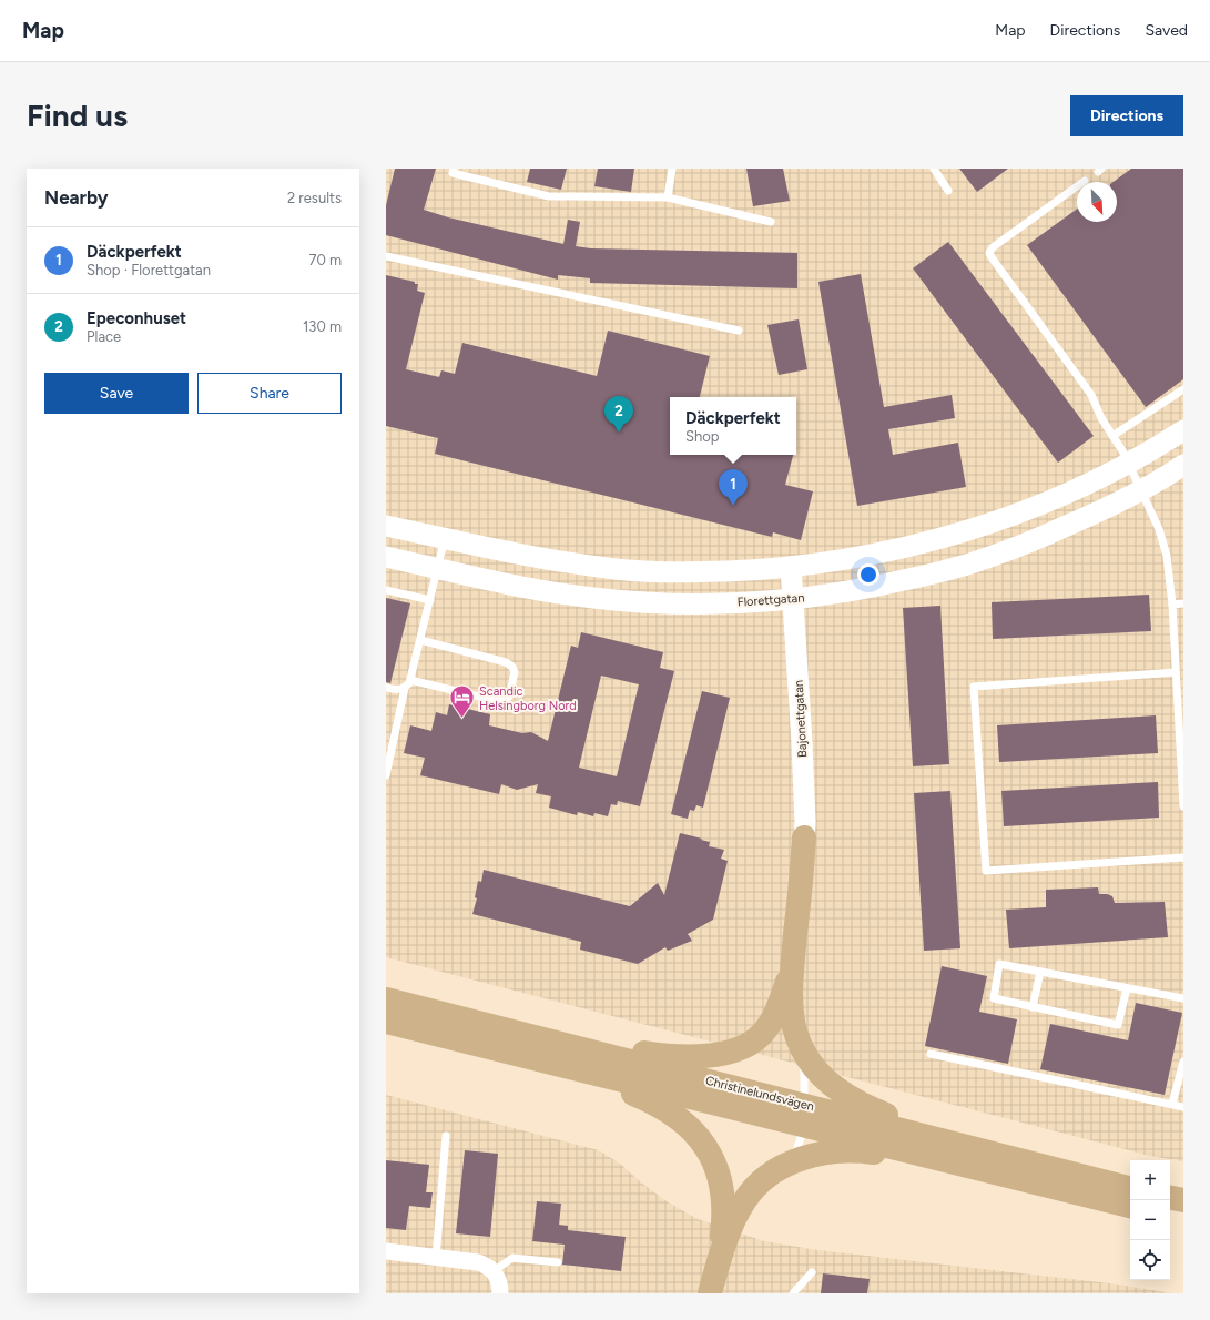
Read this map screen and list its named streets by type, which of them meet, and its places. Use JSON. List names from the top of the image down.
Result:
{
  "streets": {
    "main road": ["Christinelundsvägen"],
    "street": ["Florettgatan", "Bajonettgatan"]
  },
  "crossings": [
    ["Florettgatan", "Bajonettgatan"]
  ],
  "places": {
    "hotel": ["Scandic Helsingborg Nord"]
  },
  "north": "bottom right",
  "page": {
    "header": "Map",
    "nav": ["Map", "Directions", "Saved"],
    "buttons": [
      "Directions",
      ["Save", "Share"]
    ],
    "title": "Find us",
    "heading": ["Nearby", "2 results"],
    "list": [
      {
        "mark": "1",
        "name": "Däckperfekt",
        "note": "Shop · Florettgatan",
        "value": "70 m"
      },
      {
        "mark": "2",
        "name": "Epeconhuset",
        "note": "Place",
        "value": "130 m"
      }
    ],
    "pins": ["2", "1"],
    "popup": ["Däckperfekt", "Shop"],
    "map_buttons": ["+", "−"]
  }
}
